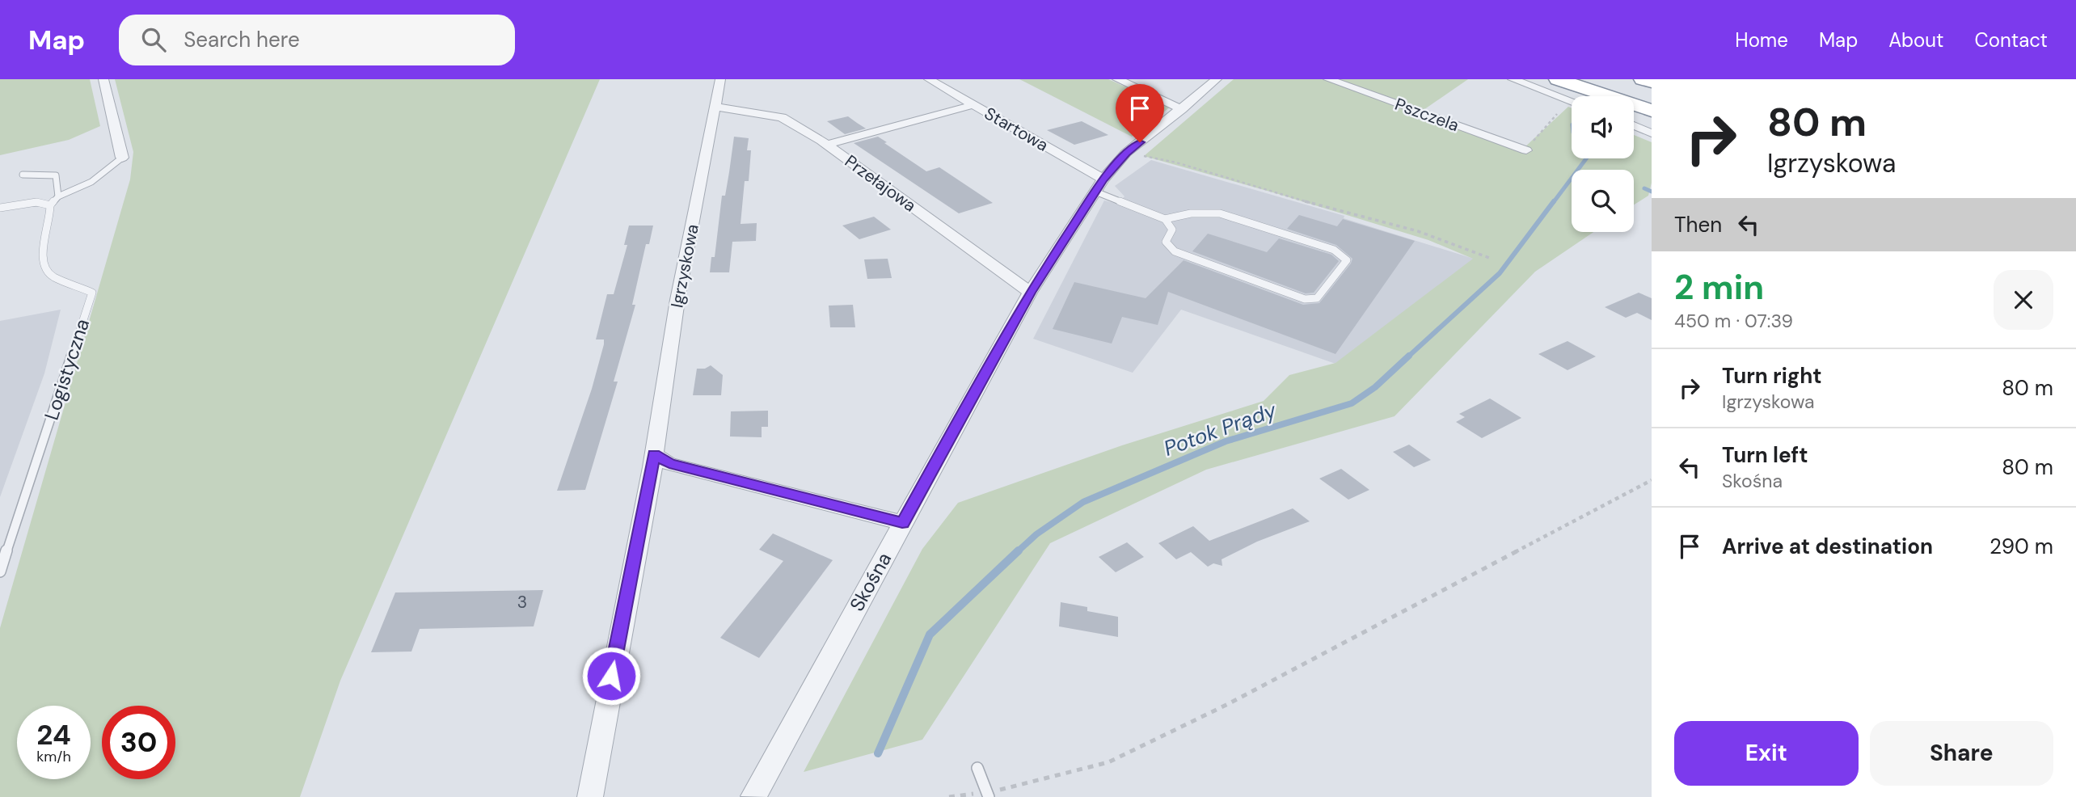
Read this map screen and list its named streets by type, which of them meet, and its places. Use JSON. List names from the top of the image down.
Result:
{
  "streets": {
    "street": [
      "Pszczela",
      "Startowa",
      "Przełajowa",
      "Igrzyskowa",
      "Skośna"
    ],
    "lane": ["Logistyczna"]
  },
  "crossings": [
    ["Startowa", "Skośna"],
    ["Przełajowa", "Igrzyskowa"],
    ["Przełajowa", "Skośna"]
  ],
  "water": ["Potok Prądy"],
  "house_numbers": ["3"],
  "page": {
    "header": "Map",
    "search": "Search here",
    "nav": [
      "Home",
      "Map",
      "About",
      "Contact"
    ],
    "turn": ["80 m", "Igrzyskowa"],
    "then": "Then",
    "heading": ["2 min", "450 m · 07:39"],
    "list": [
      {
        "name": "Turn right",
        "note": "Igrzyskowa",
        "value": "80 m"
      },
      {
        "name": "Turn left",
        "note": "Skośna",
        "value": "80 m"
      },
      {
        "name": "Arrive at destination",
        "value": "290 m"
      }
    ],
    "speed": "24 km/h",
    "limit": "30",
    "buttons": ["Exit", "Share"]
  }
}
